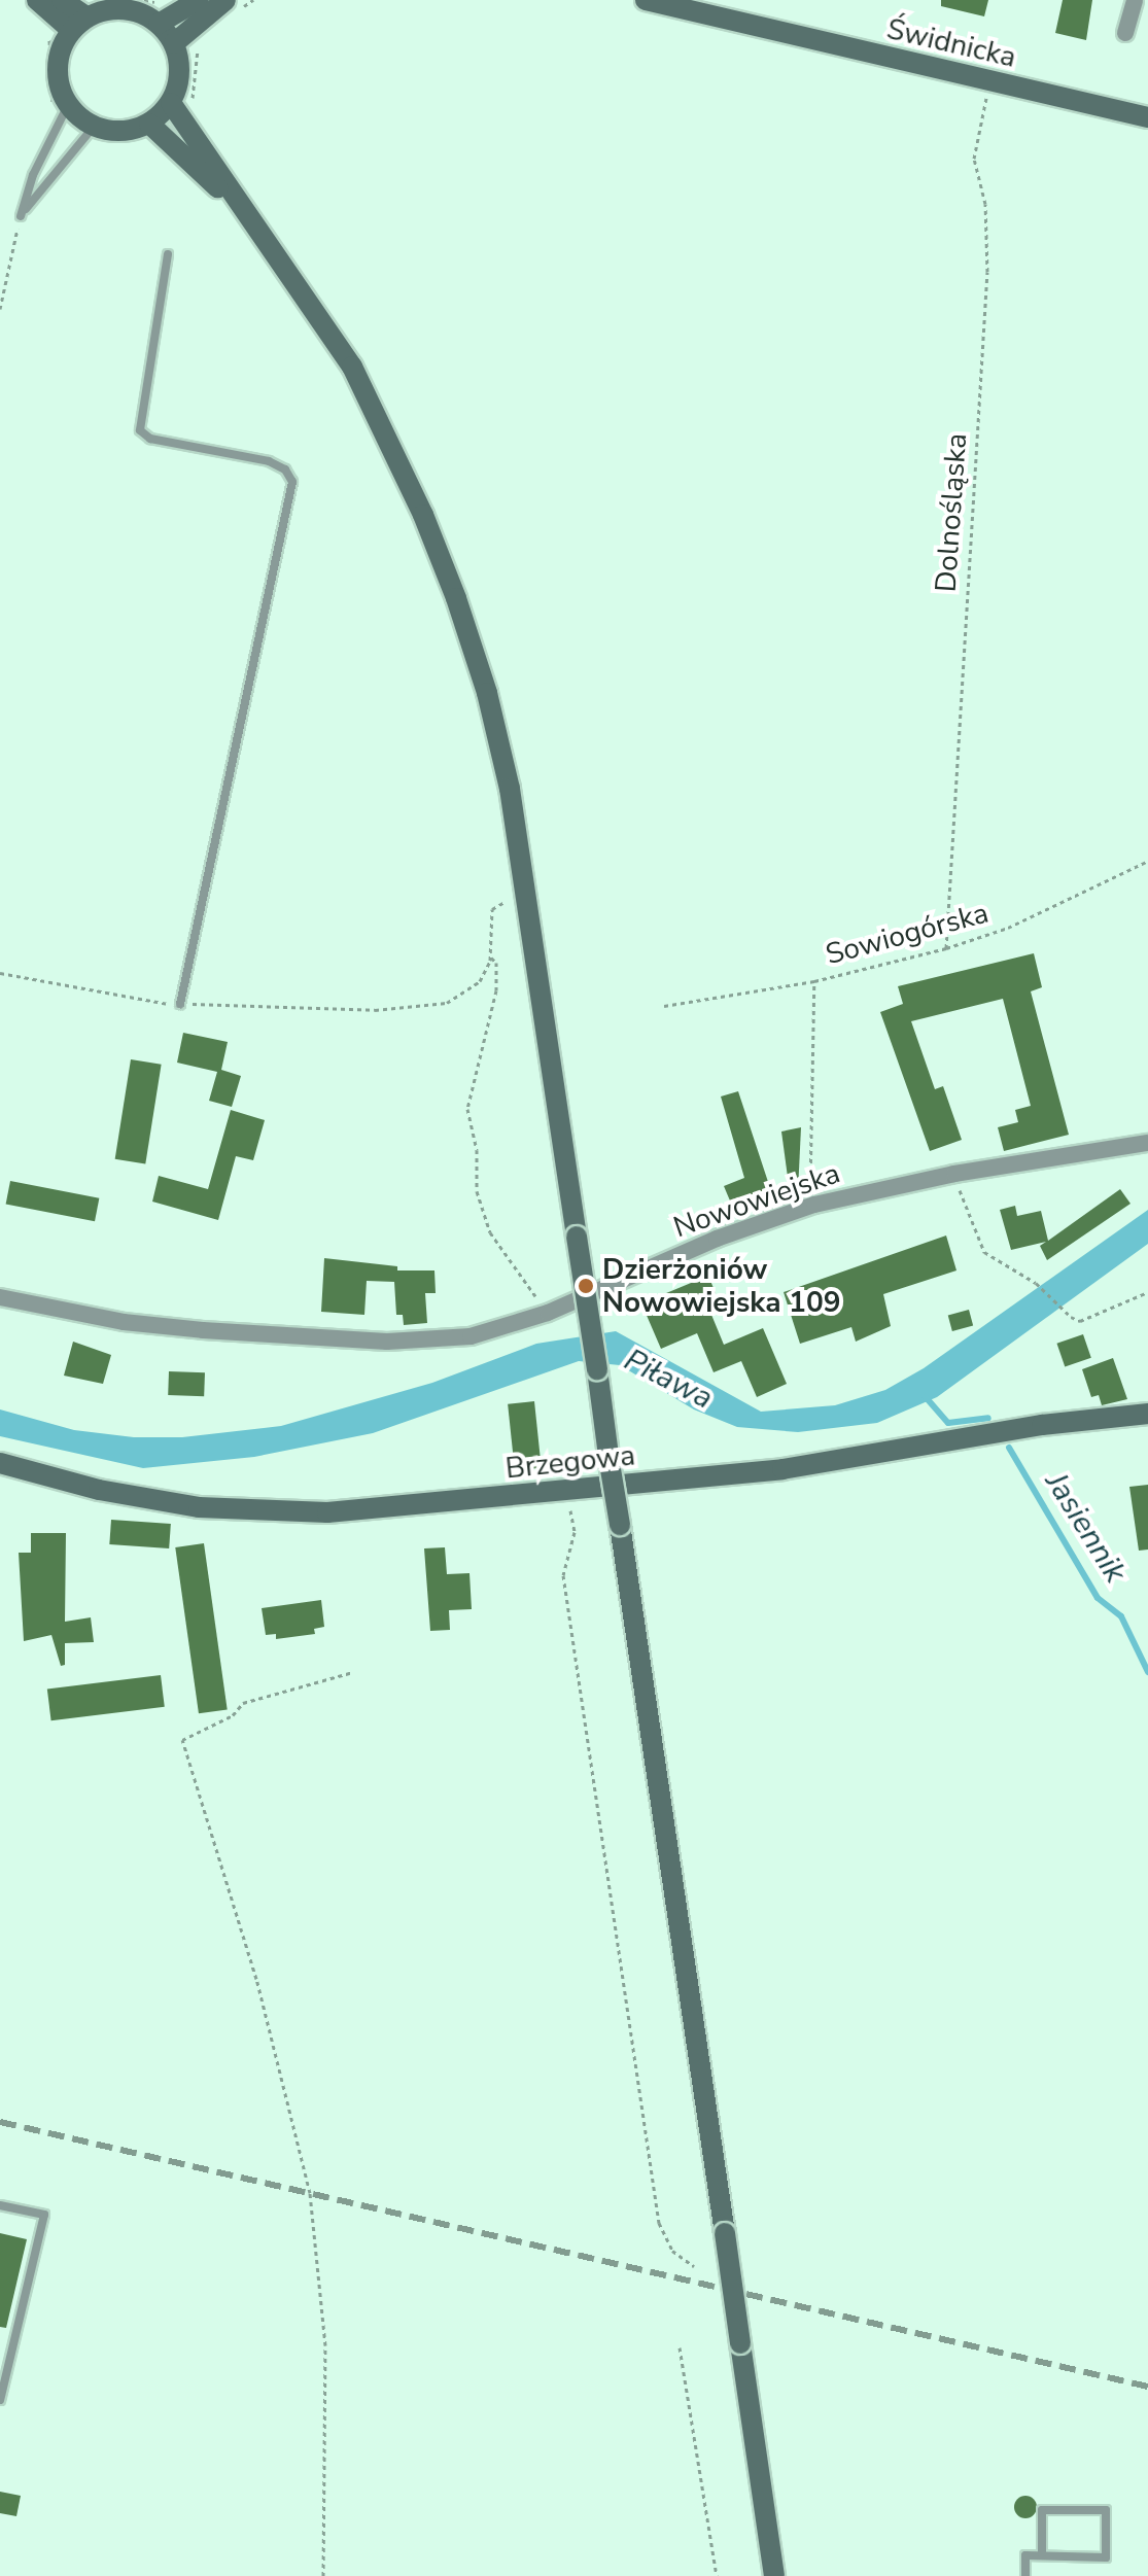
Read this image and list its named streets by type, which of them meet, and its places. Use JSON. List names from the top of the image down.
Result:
{
  "streets": {
    "main road": ["Świdnicka", "Brzegowa"],
    "street": ["Nowowiejska"],
    "path": ["Dolnośląska", "Sowiogórska"]
  },
  "crossings": [
    ["Świdnicka", "Dolnośląska"],
    ["Dolnośląska", "Sowiogórska"]
  ],
  "water": ["Piława", "Jasiennik"],
  "places": ["Dzierżoniów Nowowiejska 109"]
}
